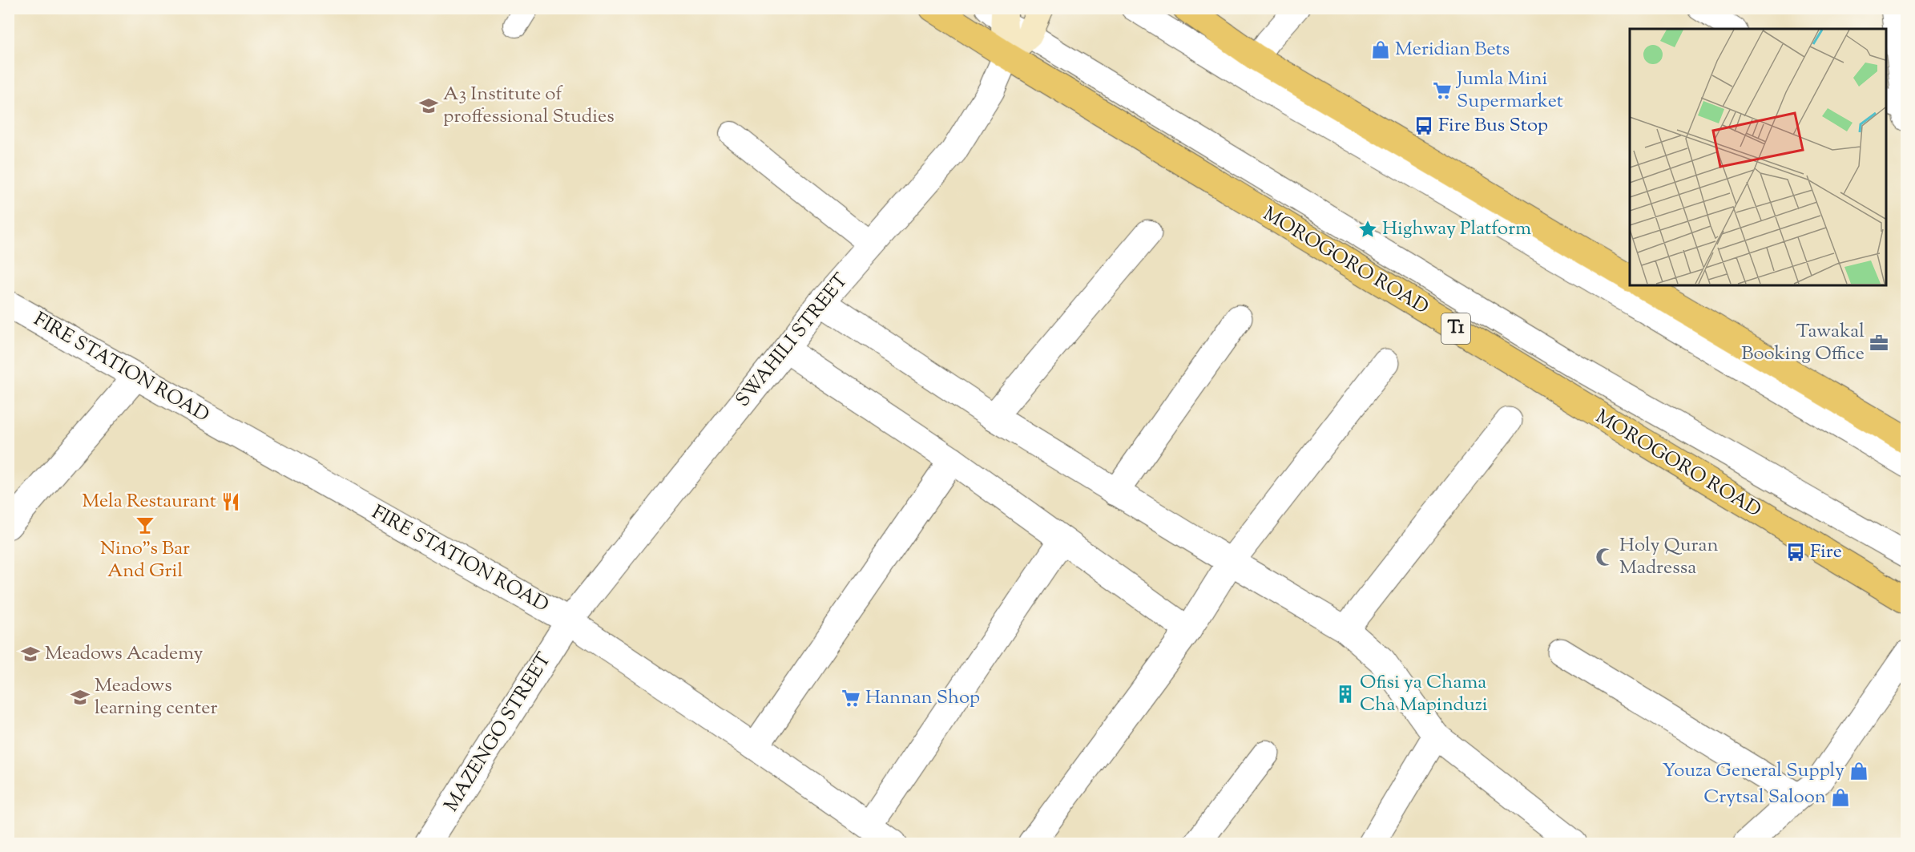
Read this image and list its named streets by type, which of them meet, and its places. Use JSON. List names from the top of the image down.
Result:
{
  "streets": {
    "highway": ["MOROGORO ROAD", "T1"],
    "street": ["SWAHILI STREET", "FIRE STATION ROAD", "MAZENGO STREET"]
  },
  "crossings": [
    ["MOROGORO ROAD", "SWAHILI STREET"],
    ["SWAHILI STREET", "FIRE STATION ROAD"],
    ["SWAHILI STREET", "MAZENGO STREET"],
    ["FIRE STATION ROAD", "MAZENGO STREET"]
  ],
  "places": {
    "shop": ["Meridian Bets", "Youza General Supply", "Crytsal Saloon"],
    "supermarket": ["Jumla Mini Supermarket", "Hannan Shop"],
    "school or university": ["A3 Institute of proffessional Studies", "Meadows Academy", "Meadows learning center"],
    "bus stop": ["Fire Bus Stop", "Fire"],
    "place": ["Highway Platform"],
    "office": ["Tawakal Booking Office"],
    "restaurant": ["Mela Restaurant"],
    "bar": ["Nino\"s Bar And Gril"],
    "mosque": ["Holy Quran Madressa"],
    "building": ["Ofisi ya Chama Cha Mapinduzi"]
  }
}
